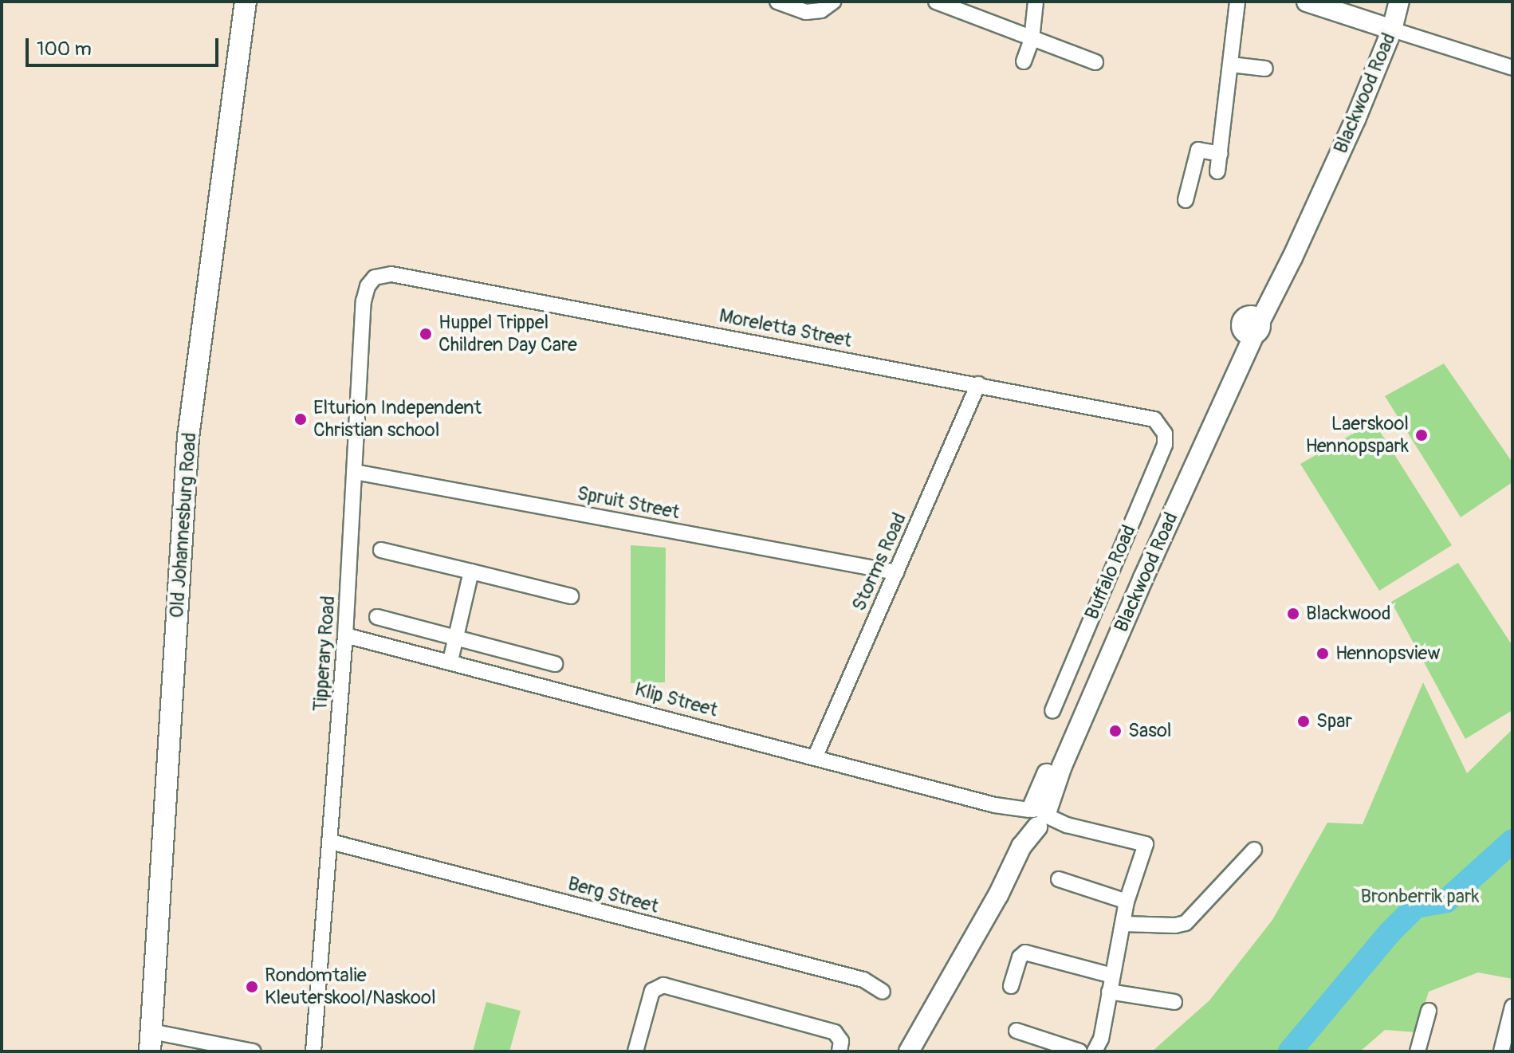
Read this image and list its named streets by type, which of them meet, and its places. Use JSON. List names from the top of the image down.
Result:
{
  "streets": {
    "main road": ["Old Johannesburg Road"],
    "street": [
      "Blackwood Road",
      "Moreletta Street",
      "Spruit Street",
      "Storms Road",
      "Buffalo Road",
      "Tipperary Road",
      "Klip Street",
      "Berg Street"
    ]
  },
  "crossings": [
    ["Blackwood Road", "Klip Street"],
    ["Moreletta Street", "Storms Road"],
    ["Moreletta Street", "Buffalo Road"],
    ["Moreletta Street", "Tipperary Road"],
    ["Spruit Street", "Storms Road"],
    ["Spruit Street", "Tipperary Road"],
    ["Storms Road", "Klip Street"],
    ["Tipperary Road", "Klip Street"],
    ["Tipperary Road", "Berg Street"]
  ],
  "parks": ["Bronberrik park"],
  "places": [
    "Huppel Trippel Children Day Care",
    "Elturion Independent Christian school",
    "Laerskool Hennopspark",
    "Blackwood",
    "Hennopsview",
    "Spar",
    "Sasol",
    "Rondomtalie Kleuterskool/Naskool"
  ],
  "scale_bar": "100 m"
}
